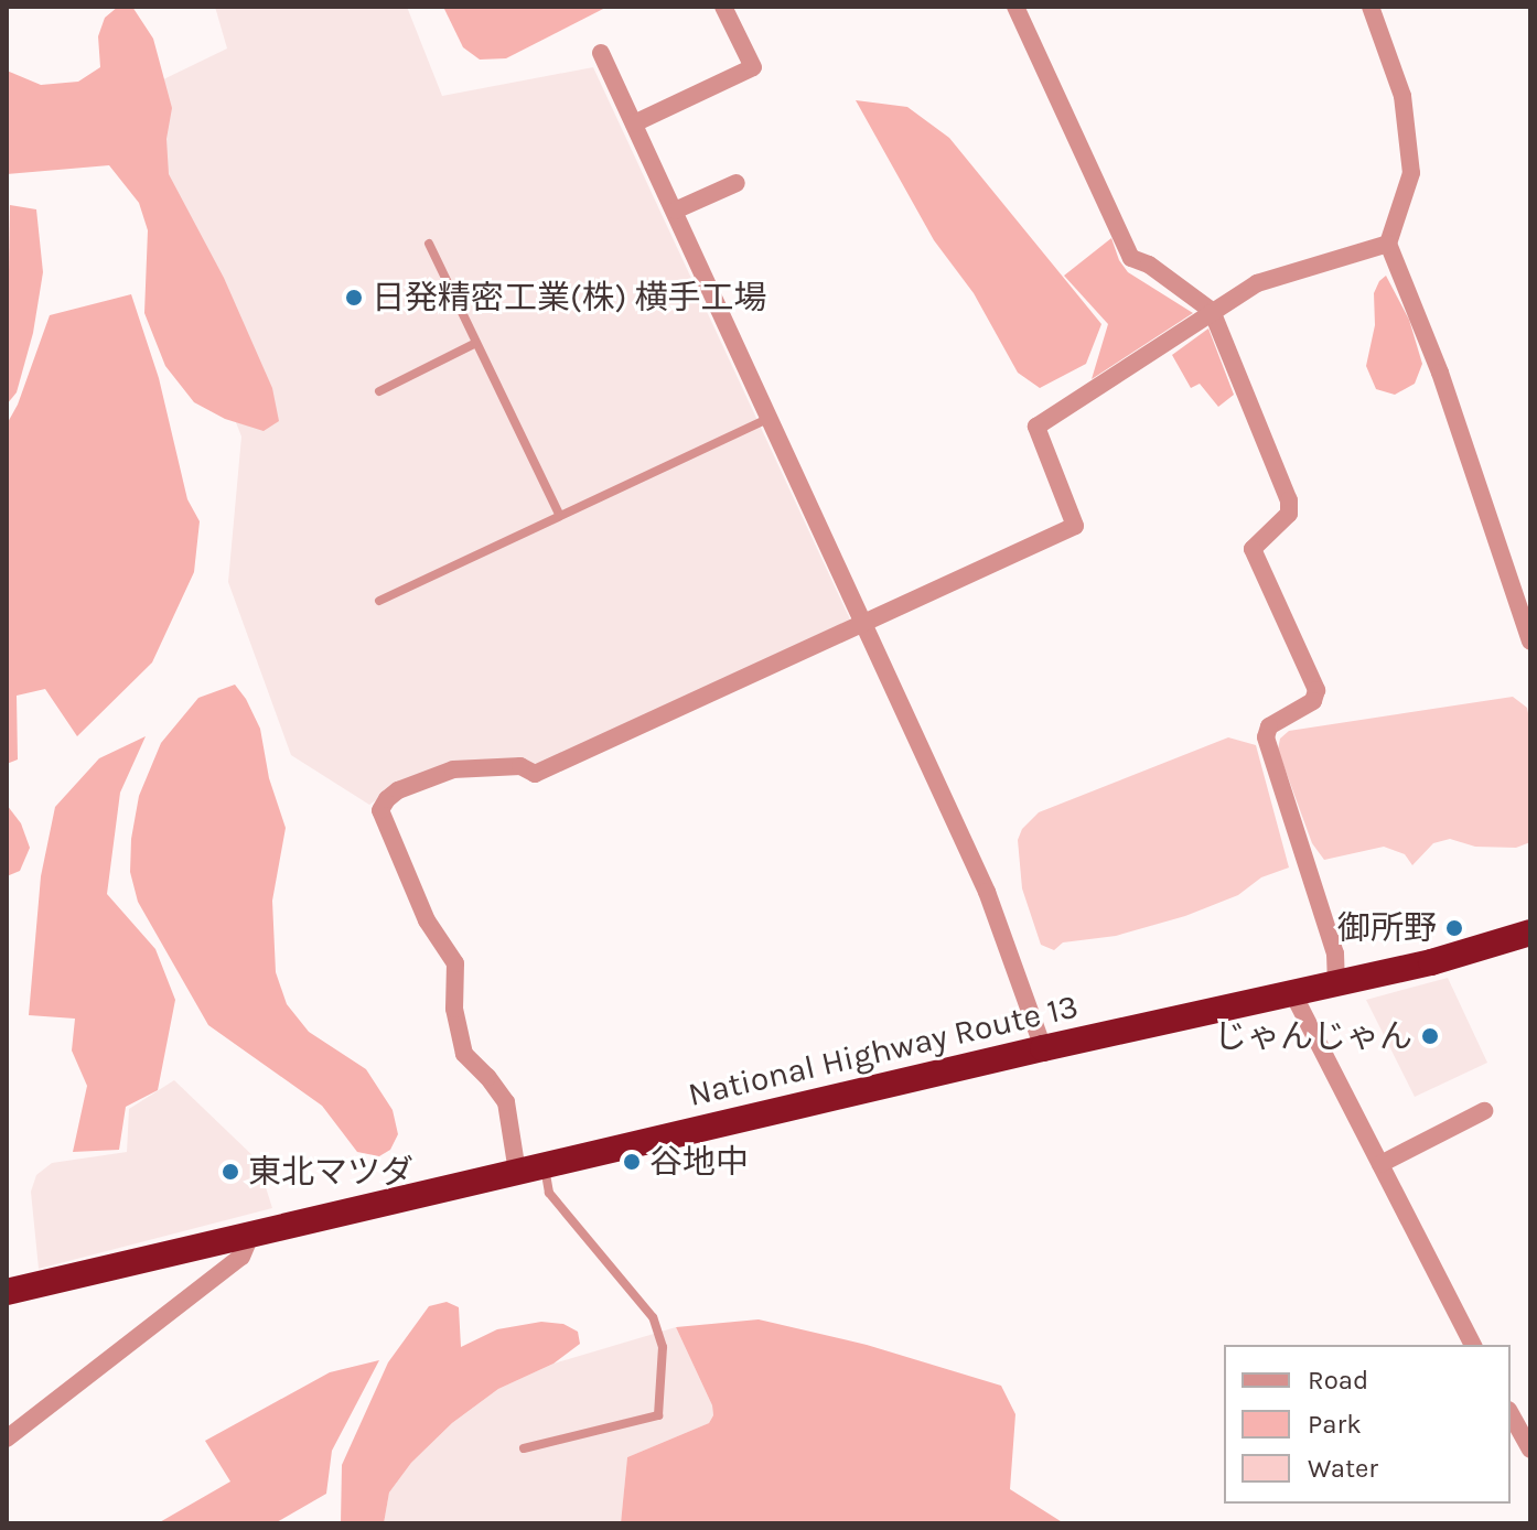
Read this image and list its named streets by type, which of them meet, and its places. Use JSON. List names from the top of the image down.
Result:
{
  "streets": {
    "highway": ["National Highway Route 13"]
  },
  "places": [
    "日発精密工業(株) 横手工場",
    "御所野",
    "じゃんじゃん",
    "谷地中",
    "東北マツダ"
  ],
  "legend": ["Road", "Park", "Water"]
}
